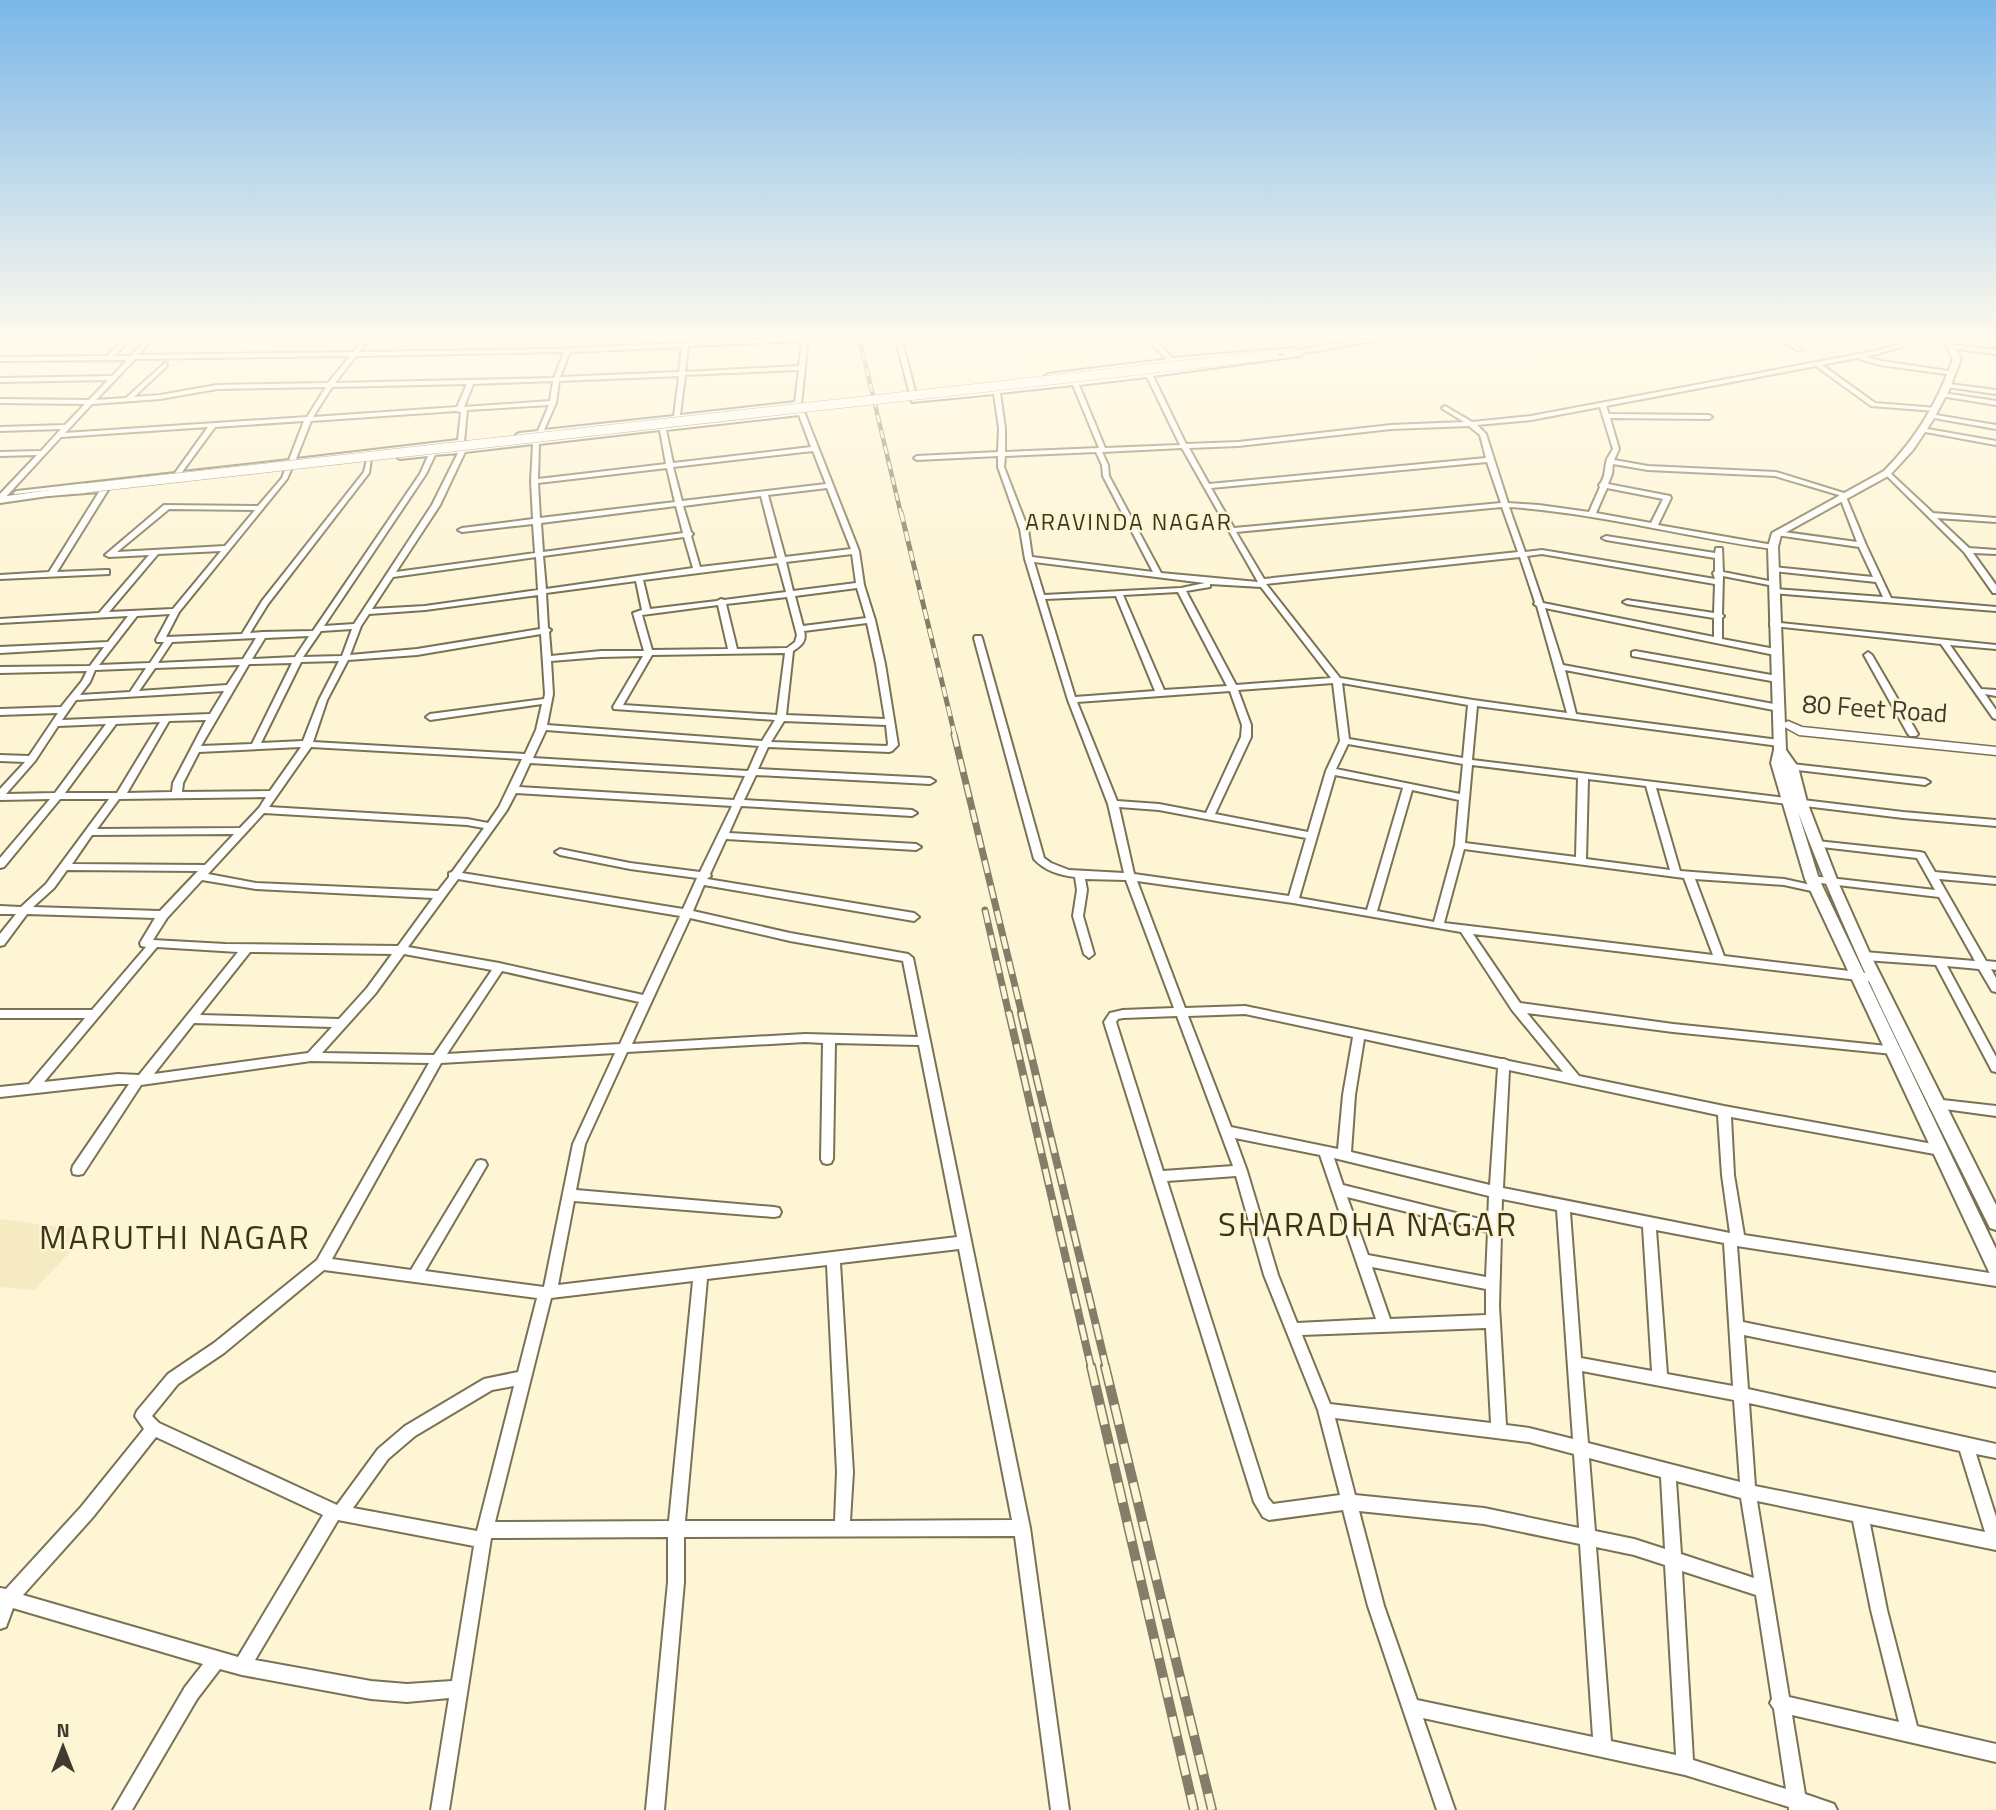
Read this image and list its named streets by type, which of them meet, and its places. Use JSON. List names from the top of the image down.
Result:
{
  "streets": {
    "main road": ["80 Feet Road"]
  },
  "districts": ["ARAVINDA NAGAR", "SHARADHA NAGAR", "MARUTHI NAGAR"],
  "north": "top"
}
